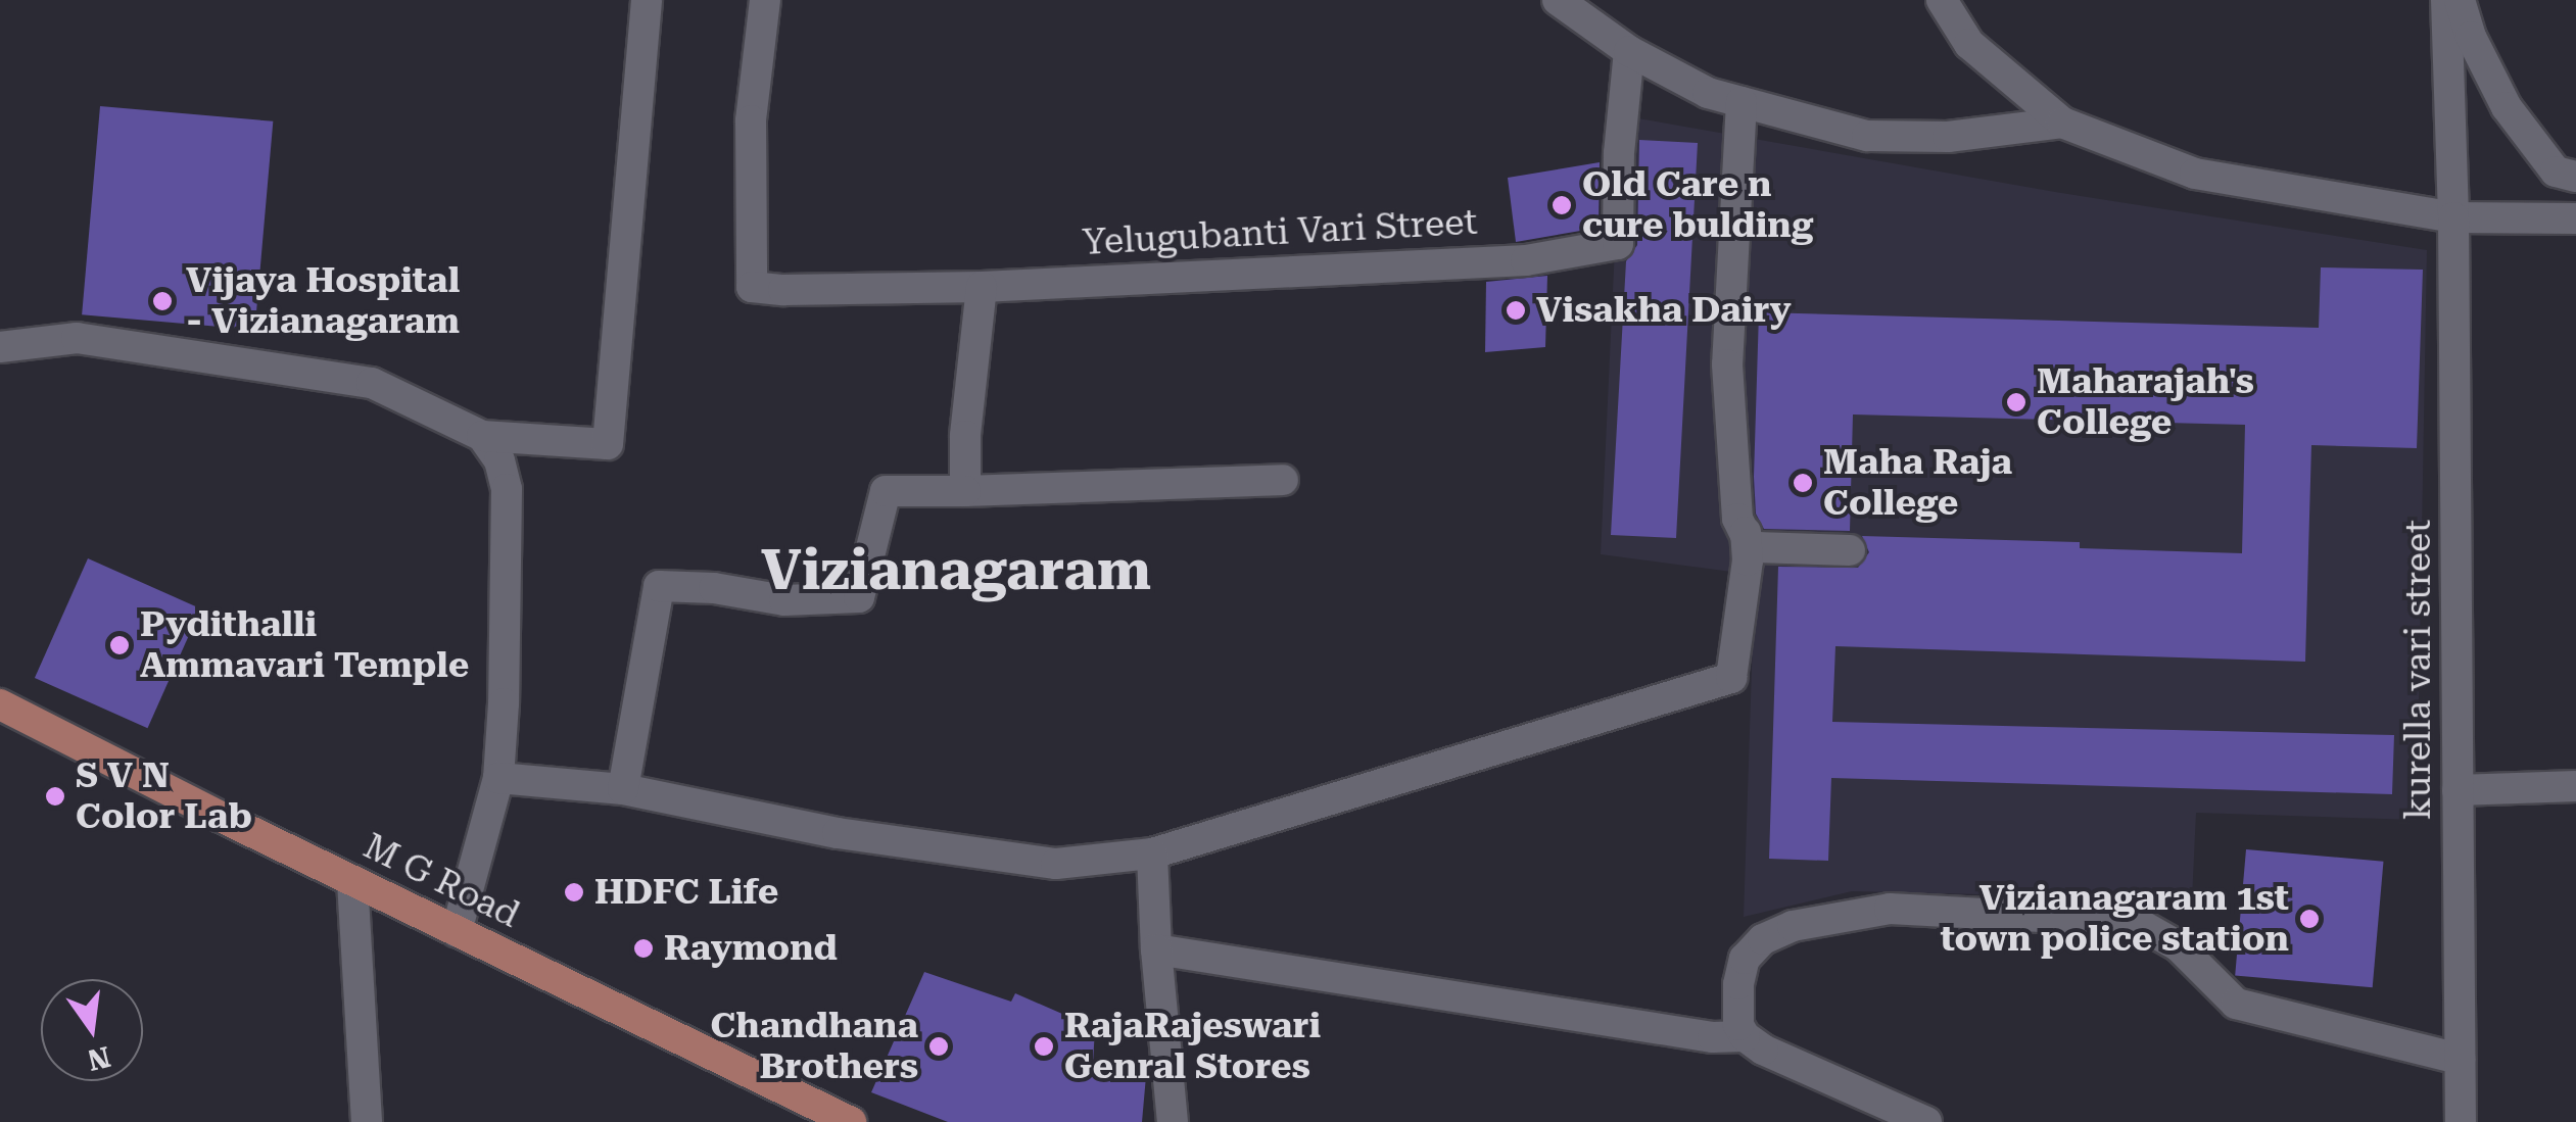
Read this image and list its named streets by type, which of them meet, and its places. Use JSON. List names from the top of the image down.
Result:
{
  "streets": {
    "main road": ["M G Road"],
    "street": ["Yelugubanti Vari Street", "kurella vari street"]
  },
  "districts": ["Vizianagaram"],
  "places": [
    "Old Care n cure bulding",
    "Vijaya Hospital - Vizianagaram",
    "Visakha Dairy",
    "Maharajah's College",
    "Maha Raja College",
    "Pydithalli Ammavari Temple",
    "S V N Color Lab",
    "HDFC Life",
    "Vizianagaram 1st town police station",
    "Raymond",
    "Chandhana Brothers",
    "RajaRajeswari Genral Stores"
  ],
  "north": "bottom"
}
